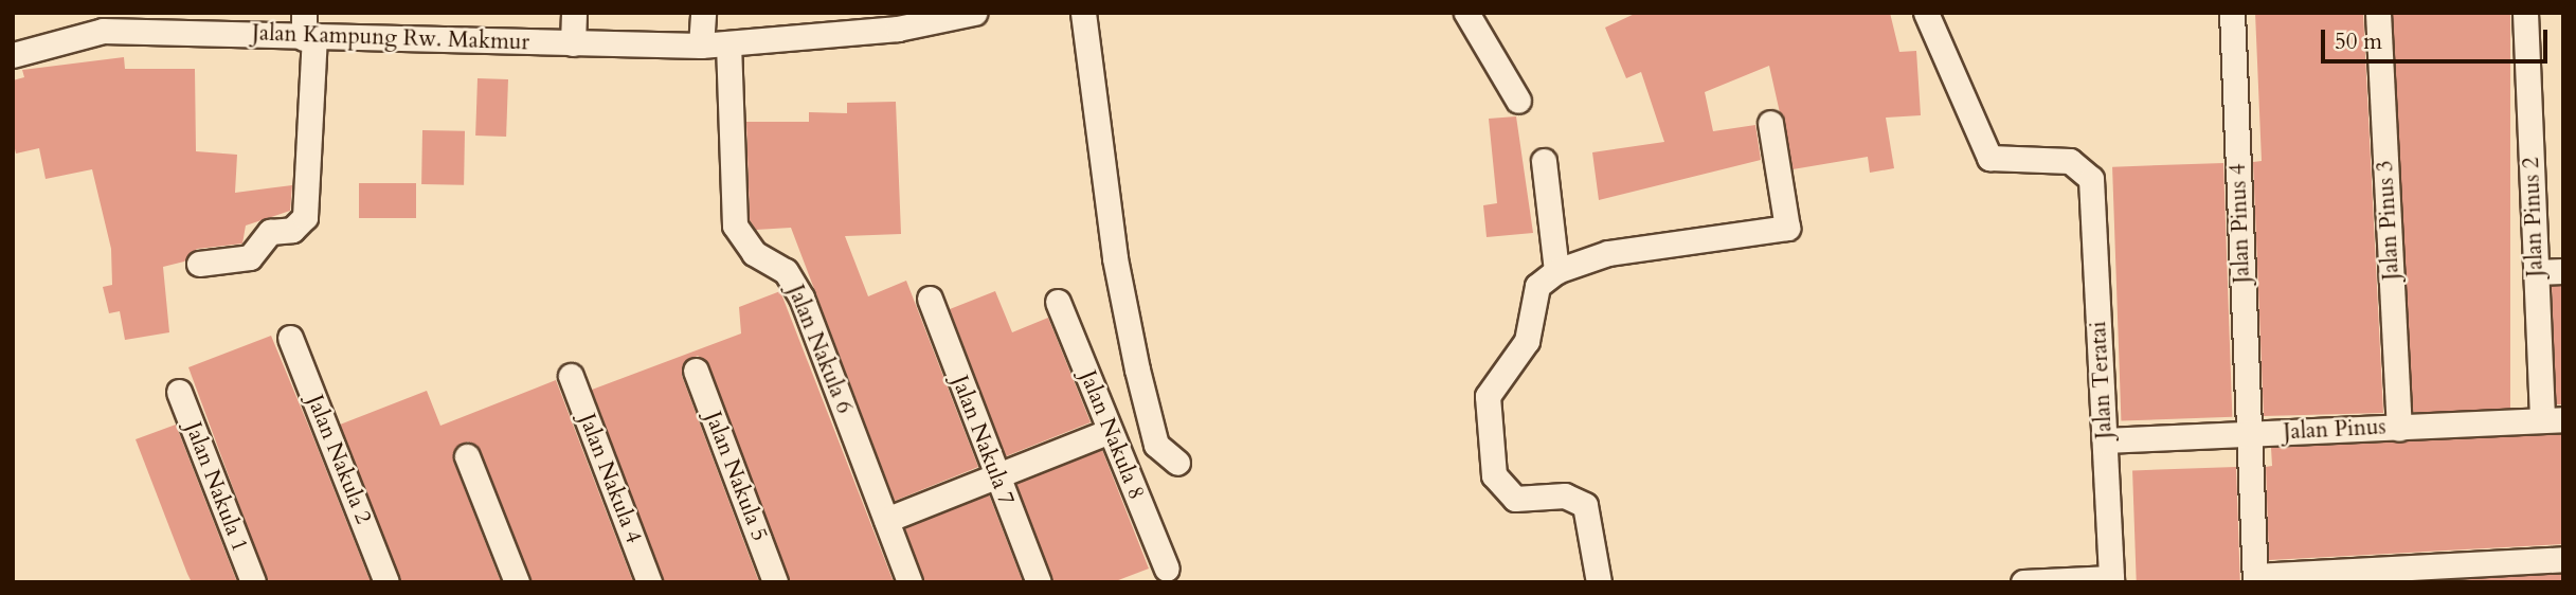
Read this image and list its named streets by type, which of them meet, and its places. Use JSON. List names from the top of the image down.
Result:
{
  "streets": {
    "street": [
      "Jalan Kampung Rw. Makmur",
      "Jalan Pinus 2",
      "Jalan Pinus 3",
      "Jalan Pinus 4",
      "Jalan Nakula 6",
      "Jalan Teratai",
      "Jalan Pinus",
      "Jalan Nakula 8",
      "Jalan Nakula 7",
      "Jalan Nakula 2",
      "Jalan Nakula 5",
      "Jalan Nakula 4",
      "Jalan Nakula 1"
    ]
  },
  "crossings": [
    ["Jalan Kampung Rw. Makmur", "Jalan Nakula 6"],
    ["Jalan Pinus 2", "Jalan Pinus"],
    ["Jalan Pinus 3", "Jalan Pinus"],
    ["Jalan Pinus 4", "Jalan Pinus"],
    ["Jalan Teratai", "Jalan Pinus"]
  ],
  "scale_bar": "50 m"
}
